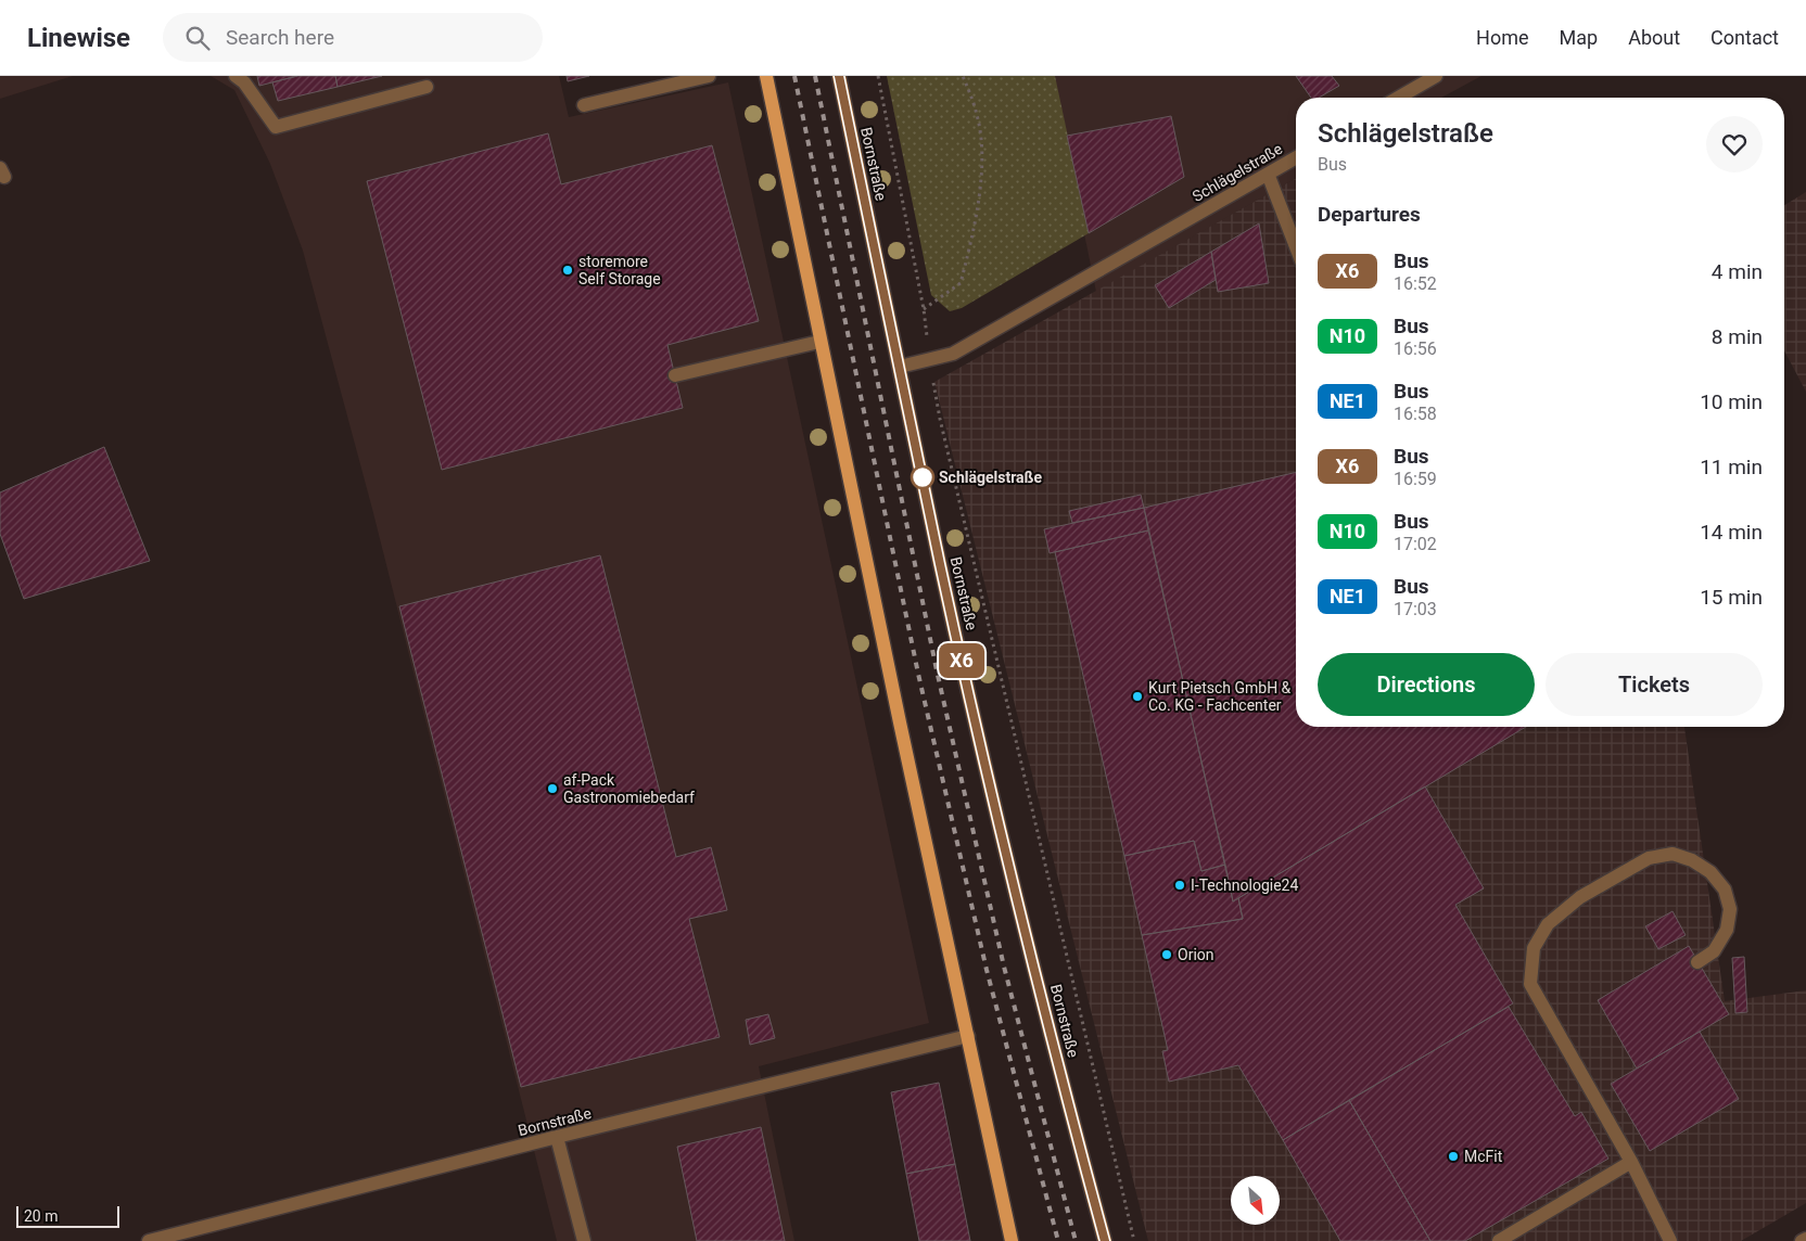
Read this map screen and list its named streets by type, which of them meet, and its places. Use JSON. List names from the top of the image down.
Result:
{
  "streets": {
    "main road": ["Bornstraße"],
    "street": ["Schlägelstraße"]
  },
  "crossings": [
    ["Bornstraße", "Schlägelstraße"]
  ],
  "places": [
    "storemore Self Storage",
    "Schlägelstraße",
    "Kurt Pietsch GmbH & Co. KG - Fachcenter",
    "af-Pack Gastronomiebedarf",
    "I-Technologie24",
    "Orion",
    "McFit"
  ],
  "lines": ["bus line X6"],
  "scale_bar": "20 m",
  "north": "bottom right",
  "page": {
    "header": "Linewise",
    "search": "Search here",
    "nav": [
      "Home",
      "Map",
      "About",
      "Contact"
    ],
    "on_map": "X6",
    "heading": [
      ["Schlägelstraße", "Bus"],
      "Departures"
    ],
    "list": [
      {
        "mark": "X6",
        "name": "Bus",
        "note": "16:52",
        "value": "4 min"
      },
      {
        "mark": "N10",
        "name": "Bus",
        "note": "16:56",
        "value": "8 min"
      },
      {
        "mark": "NE1",
        "name": "Bus",
        "note": "16:58",
        "value": "10 min"
      },
      {
        "mark": "X6",
        "name": "Bus",
        "note": "16:59",
        "value": "11 min"
      },
      {
        "mark": "N10",
        "name": "Bus",
        "note": "17:02",
        "value": "14 min"
      },
      {
        "mark": "NE1",
        "name": "Bus",
        "note": "17:03",
        "value": "15 min"
      }
    ],
    "buttons": ["Directions", "Tickets"],
    "scale": "20 m"
  }
}
